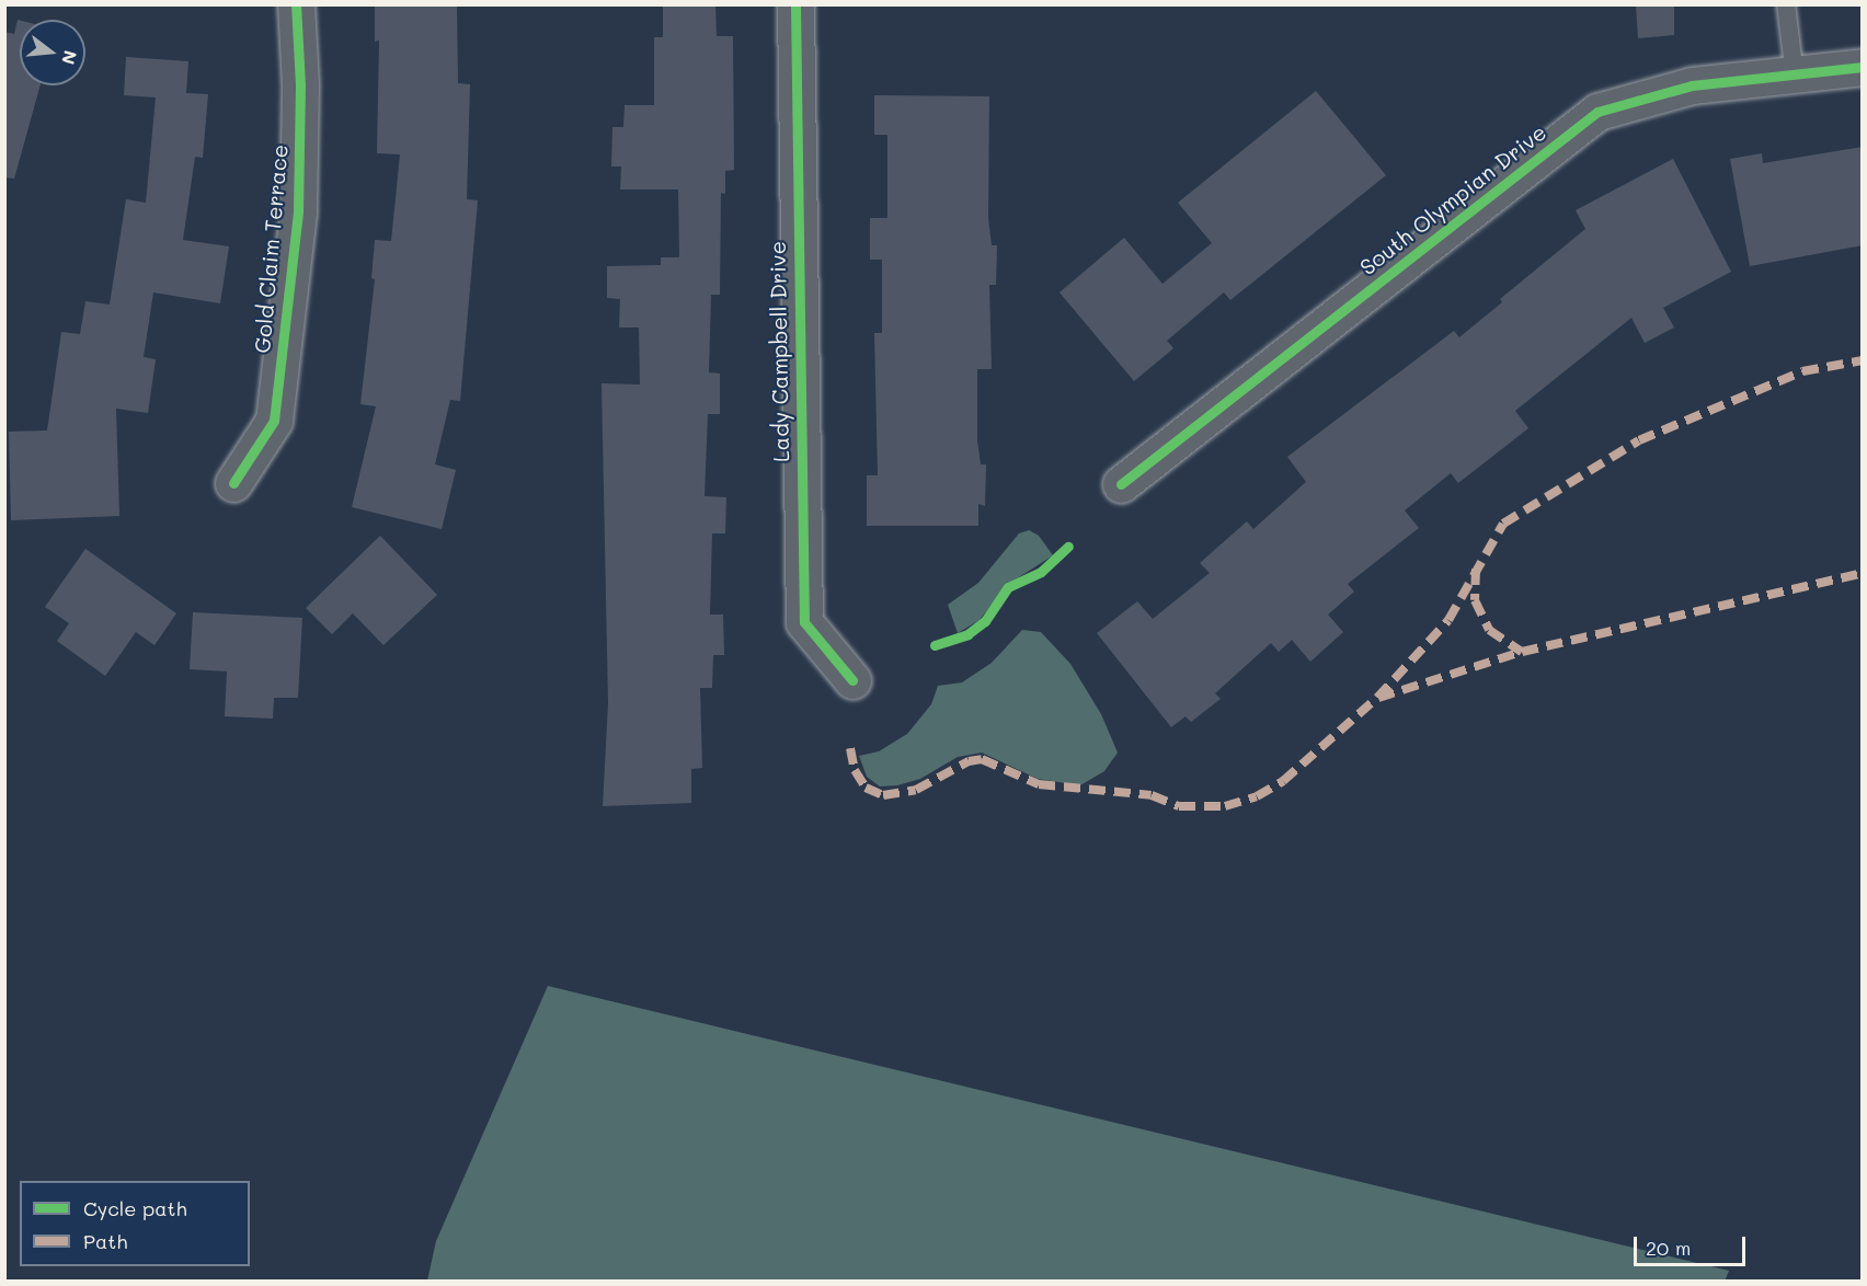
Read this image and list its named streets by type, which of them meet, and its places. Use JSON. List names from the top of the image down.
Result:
{
  "streets": {
    "street": ["South Olympian Drive", "Gold Claim Terrace", "Lady Campbell Drive"]
  },
  "legend": ["Cycle path", "Path"],
  "scale_bar": "20 m",
  "north": "right"
}
